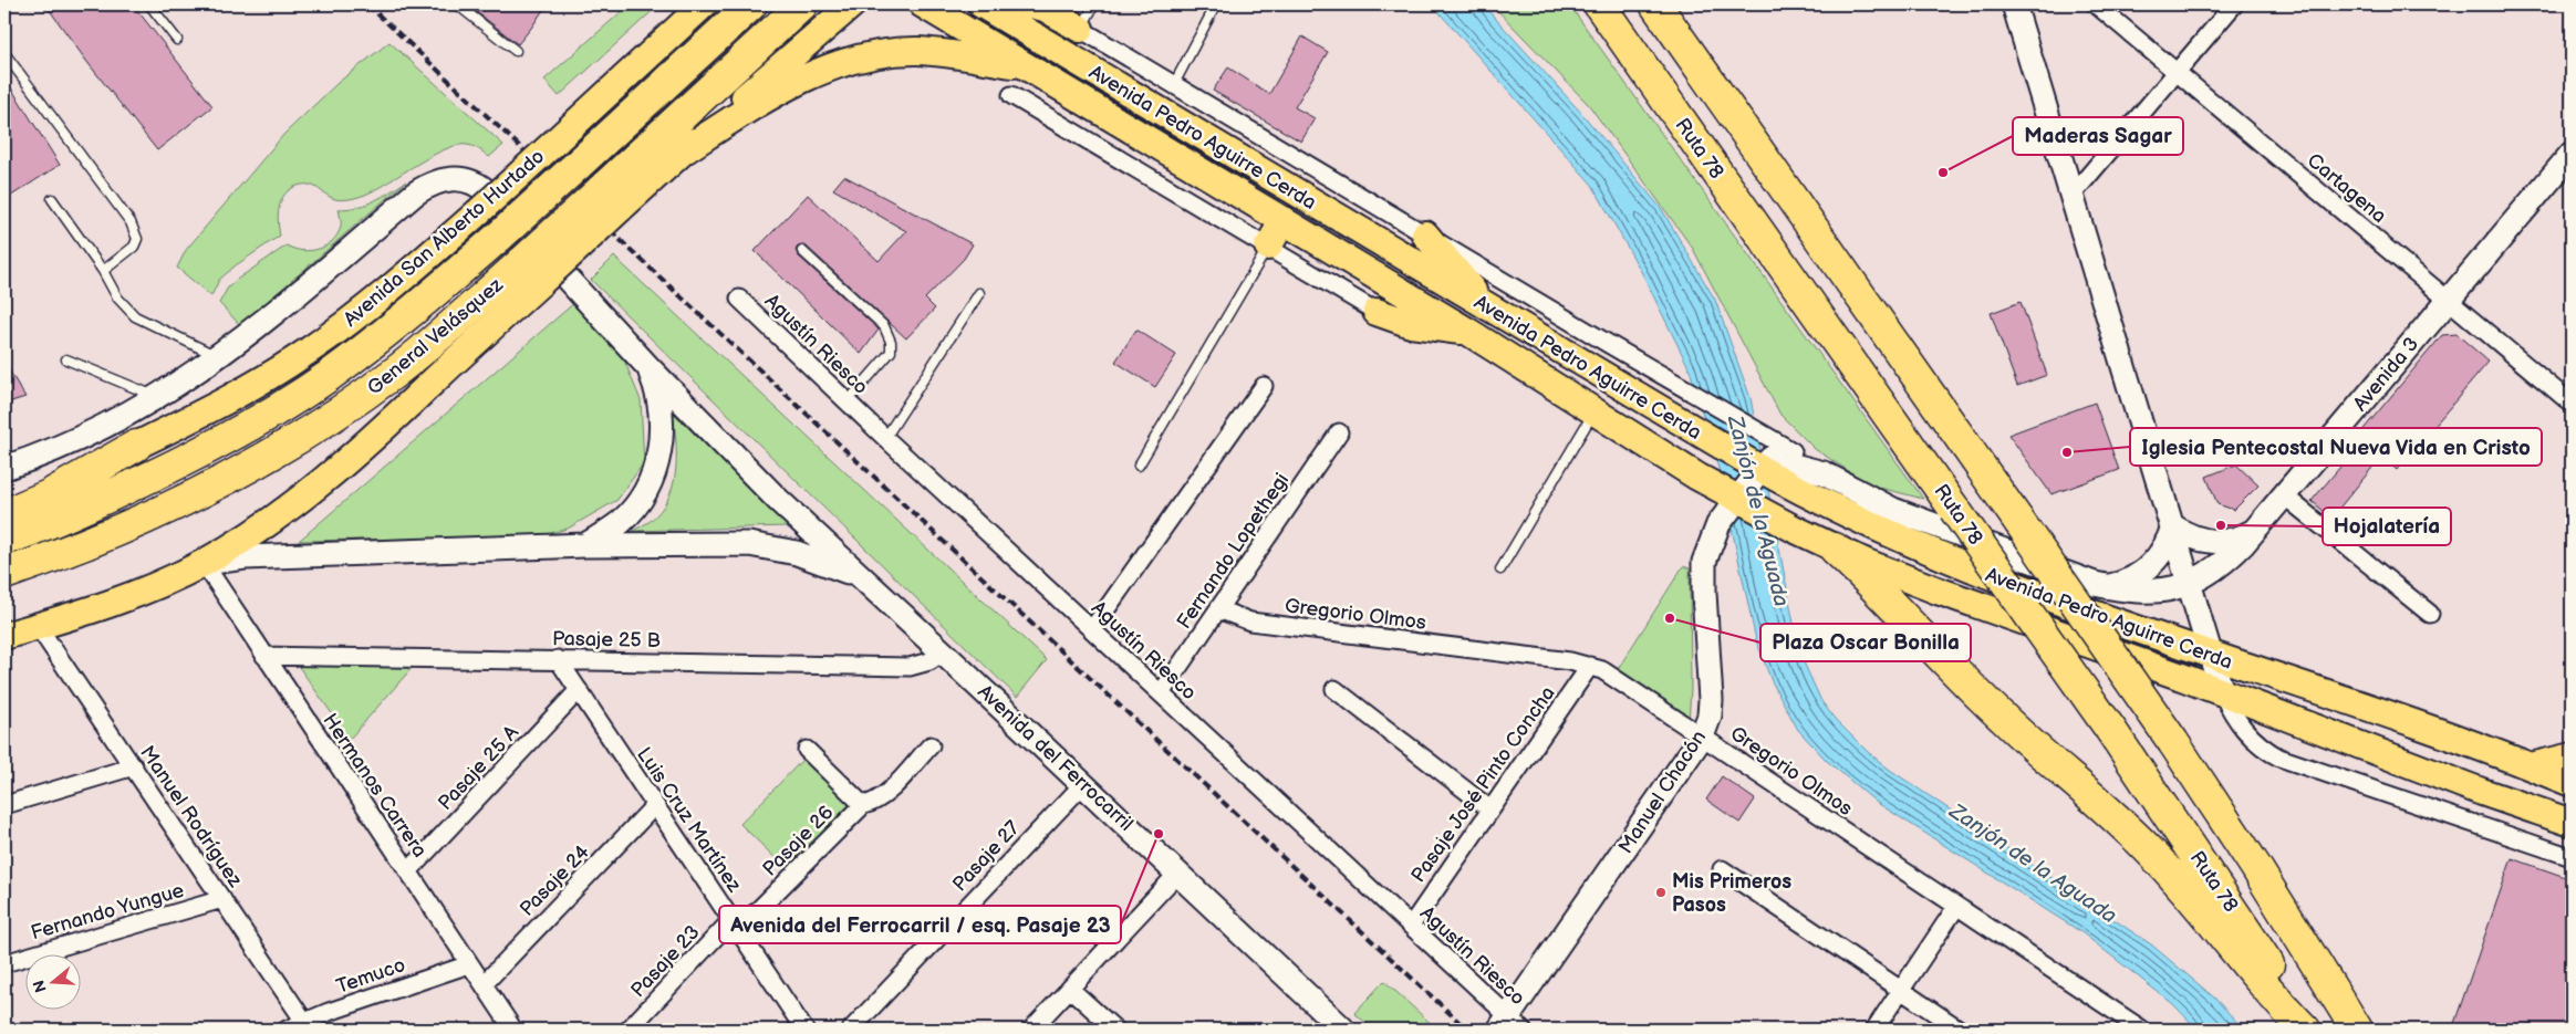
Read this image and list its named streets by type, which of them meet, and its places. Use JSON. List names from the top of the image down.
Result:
{
  "streets": {
    "highway": ["Ruta 78", "General Velásquez"],
    "main road": ["Avenida Pedro Aguirre Cerda", "Avenida San Alberto Hurtado"],
    "street": [
      "Cartagena",
      "Agustín Riesco",
      "Avenida 3",
      "Fernando Lopethegi",
      "Gregorio Olmos",
      "Pasaje 25 B",
      "Avenida del Ferrocarril",
      "Pasaje 25 A",
      "Pasaje José Pinto Concha",
      "Hermanos Carrera",
      "Manuel Chacón",
      "Manuel Rodríguez",
      "Luis Cruz Martínez",
      "Pasaje 26",
      "Pasaje 27",
      "Pasaje 24",
      "Fernando Yungue",
      "Pasaje 23",
      "Temuco"
    ]
  },
  "crossings": [
    ["Avenida Pedro Aguirre Cerda", "Manuel Chacón"],
    ["Cartagena", "Avenida 3"],
    ["Agustín Riesco", "Fernando Lopethegi"],
    ["Agustín Riesco", "Pasaje José Pinto Concha"],
    ["Agustín Riesco", "Manuel Chacón"],
    ["Fernando Lopethegi", "Gregorio Olmos"],
    ["Gregorio Olmos", "Pasaje José Pinto Concha"],
    ["Gregorio Olmos", "Manuel Chacón"],
    ["Pasaje 25 B", "Avenida del Ferrocarril"],
    ["Pasaje 25 B", "Hermanos Carrera"],
    ["Pasaje 25 B", "Luis Cruz Martínez"],
    ["Avenida del Ferrocarril", "Pasaje 27"],
    ["Pasaje 25 A", "Hermanos Carrera"],
    ["Pasaje 25 A", "Luis Cruz Martínez"],
    ["Hermanos Carrera", "Pasaje 24"],
    ["Hermanos Carrera", "Temuco"],
    ["Manuel Rodríguez", "Fernando Yungue"],
    ["Manuel Rodríguez", "Temuco"],
    ["Luis Cruz Martínez", "Pasaje 26"],
    ["Luis Cruz Martínez", "Pasaje 24"],
    ["Luis Cruz Martínez", "Pasaje 23"],
    ["Pasaje 26", "Pasaje 23"]
  ],
  "water": ["Zanjón de la Aguada"],
  "places": [
    "Maderas Sagar",
    "Iglesia Pentecostal Nueva Vida en Cristo",
    "Hojalatería",
    "Plaza Oscar Bonilla",
    "Avenida del Ferrocarril / esq. Pasaje 23",
    "Mis Primeros Pasos"
  ],
  "north": "left"
}
